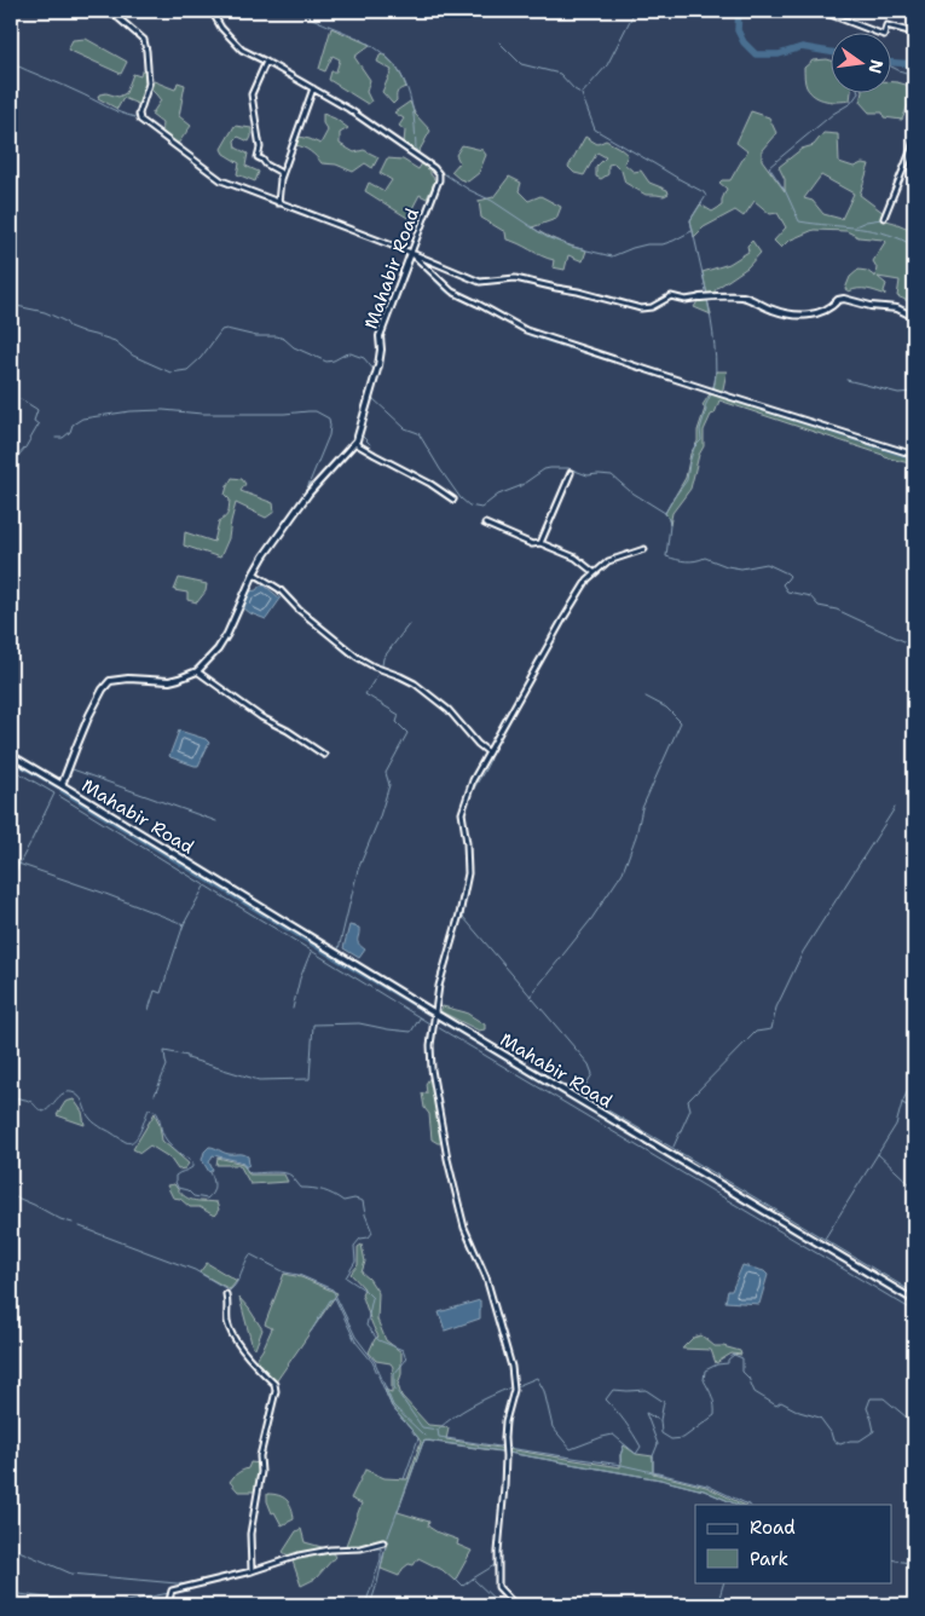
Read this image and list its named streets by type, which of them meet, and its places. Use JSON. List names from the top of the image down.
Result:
{
  "streets": {
    "street": ["Mahabir Road"]
  },
  "legend": ["Road", "Park"],
  "north": "right"
}
